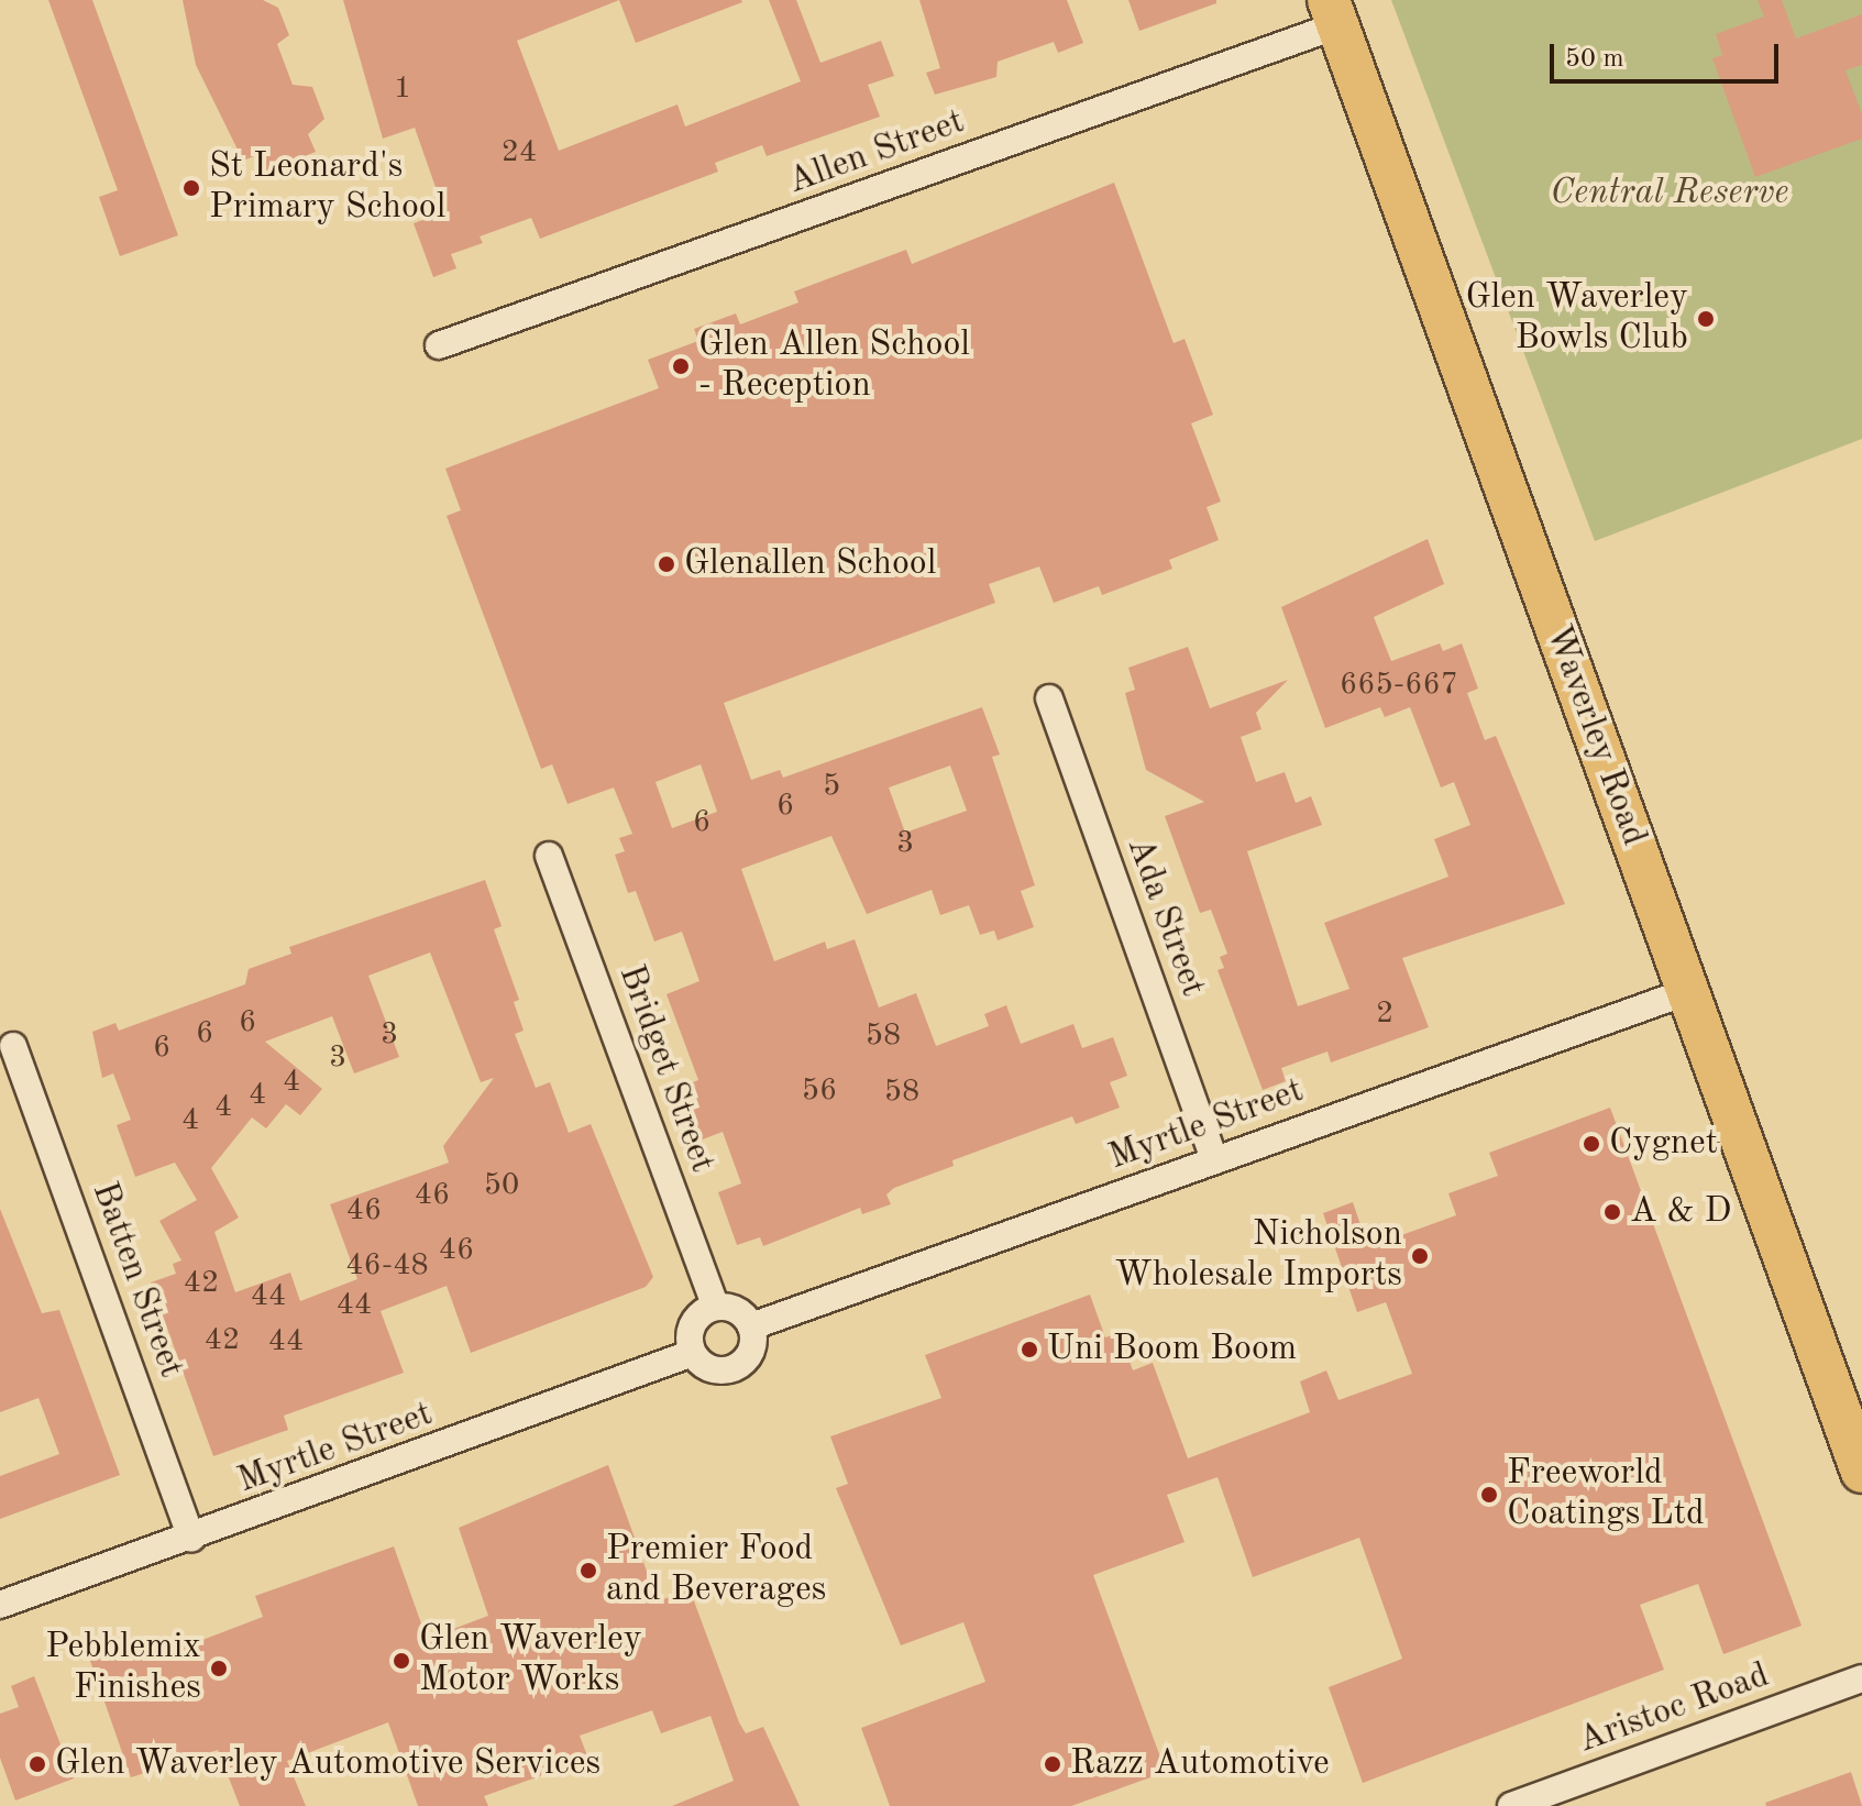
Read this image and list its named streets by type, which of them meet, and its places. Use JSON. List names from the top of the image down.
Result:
{
  "streets": {
    "main road": ["Waverley Road"],
    "street": [
      "Allen Street",
      "Ada Street",
      "Bridget Street",
      "Myrtle Street",
      "Batten Street",
      "Aristoc Road"
    ]
  },
  "crossings": [
    ["Allen Street", "Waverley Road"],
    ["Waverley Road", "Myrtle Street"],
    ["Ada Street", "Myrtle Street"],
    ["Bridget Street", "Myrtle Street"],
    ["Myrtle Street", "Batten Street"]
  ],
  "parks": ["Central Reserve"],
  "places": [
    "St Leonard's Primary School",
    "Glen Waverley Bowls Club",
    "Glen Allen School - Reception",
    "Glenallen School",
    "Cygnet",
    "A & D",
    "Nicholson Wholesale Imports",
    "Uni Boom Boom",
    "Freeworld Coatings Ltd",
    "Premier Food and Beverages",
    "Glen Waverley Motor Works",
    "Pebblemix Finishes",
    "Glen Waverley Automotive Services",
    "Razz Automotive"
  ],
  "house_numbers": [
    "1",
    "24",
    "665-667",
    "5",
    "6",
    "6",
    "3",
    "2",
    "6",
    "6",
    "3",
    "58",
    "6",
    "3",
    "4",
    "56",
    "58",
    "4",
    "4",
    "4",
    "50",
    "46",
    "46",
    "46",
    "46-48",
    "42",
    "44",
    "44",
    "42",
    "44"
  ],
  "scale_bar": "50 m"
}
